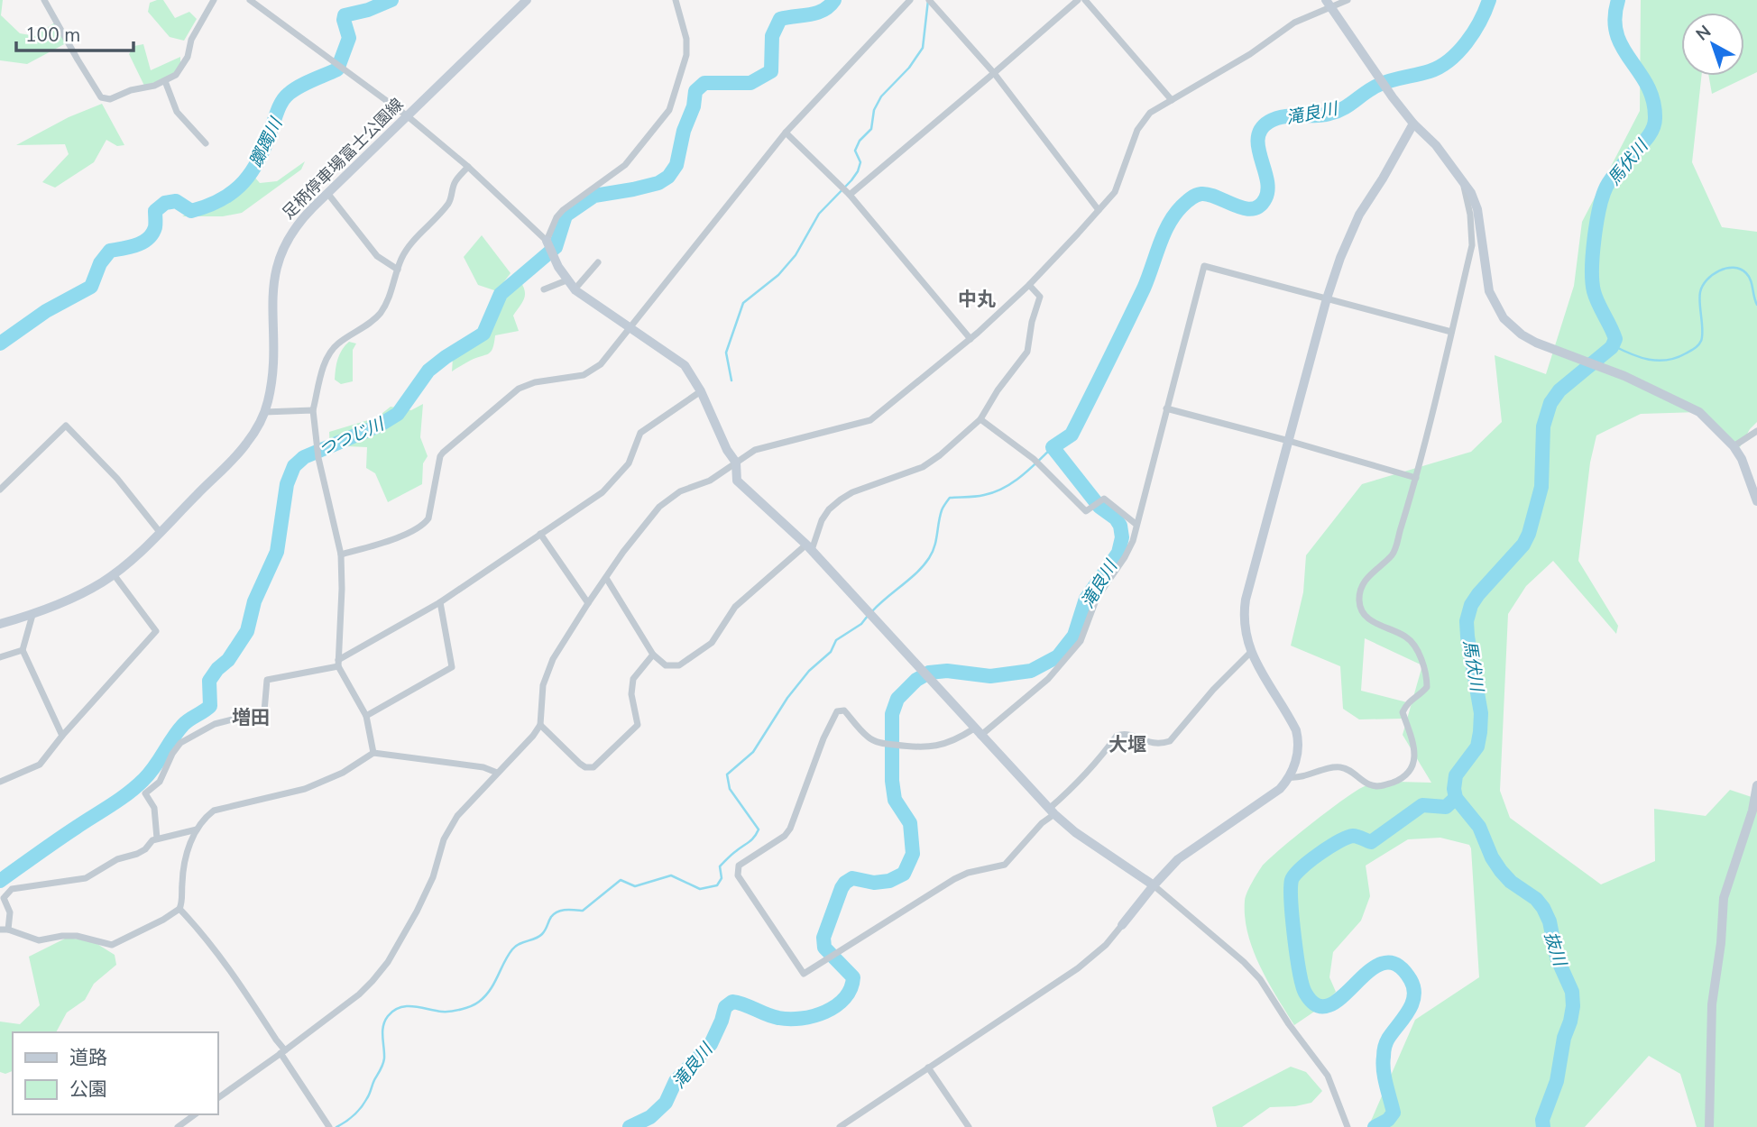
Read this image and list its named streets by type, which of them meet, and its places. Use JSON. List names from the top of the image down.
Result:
{
  "streets": {
    "street": ["足柄停車場富士公園線"]
  },
  "districts": ["中丸", "増田", "大堰"],
  "water": [
    "滝良川",
    "躑躅川",
    "馬伏川",
    "つつじ川",
    "抜川"
  ],
  "legend": ["道路", "公園"],
  "scale_bar": "100 m",
  "north": "top left"
}
